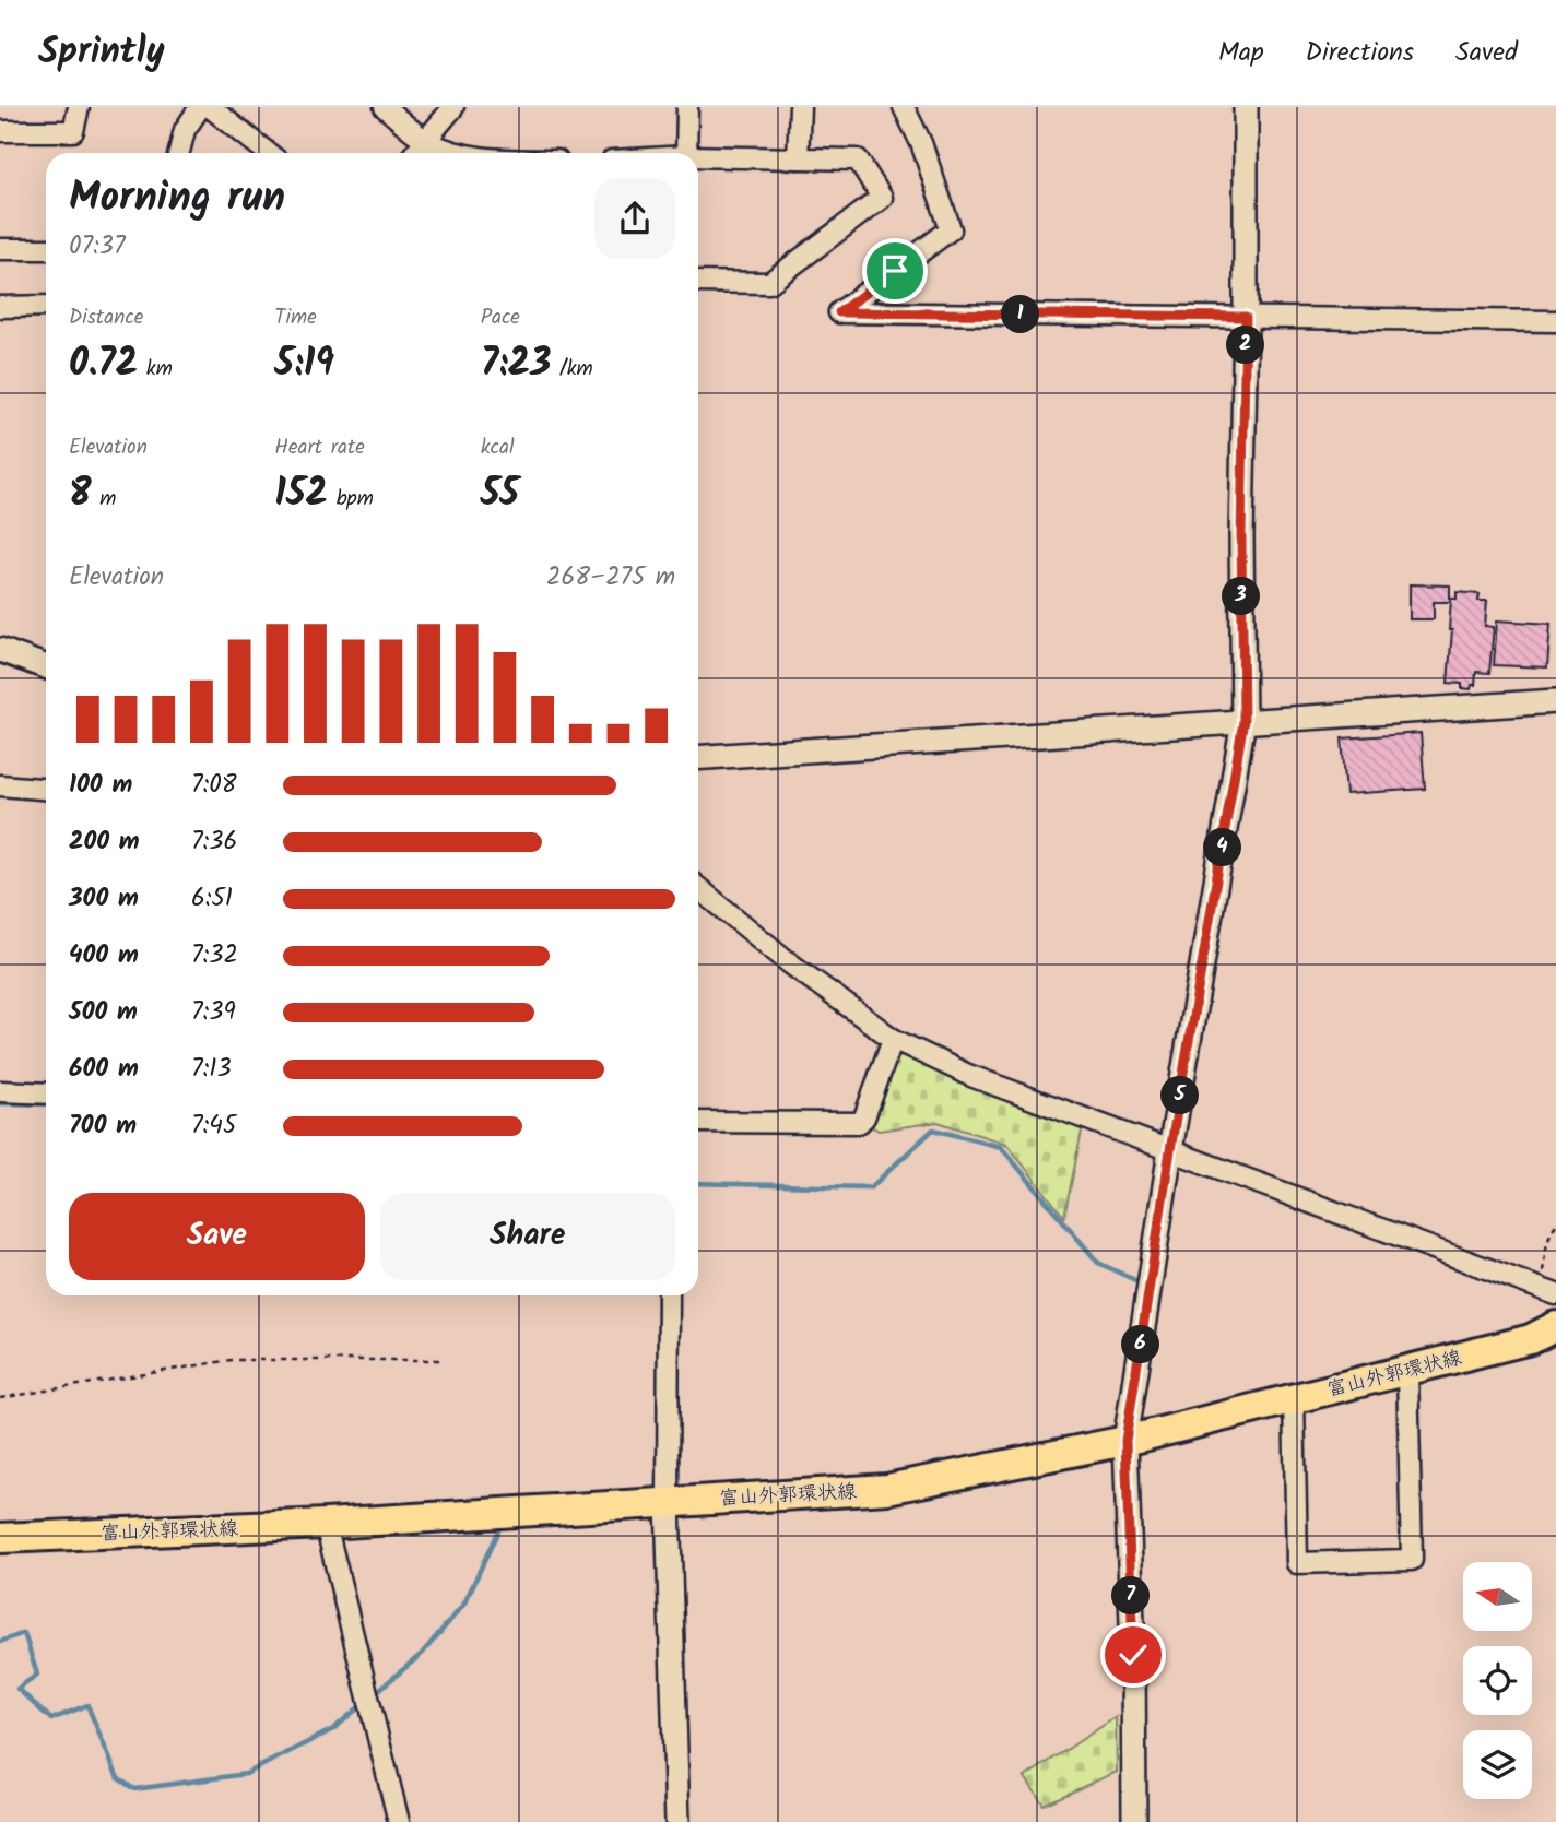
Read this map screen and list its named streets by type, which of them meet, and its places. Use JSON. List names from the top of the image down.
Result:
{
  "streets": {
    "main road": ["富山外郭環状線"]
  },
  "north": "left",
  "page": {
    "header": "Sprintly",
    "nav": ["Map", "Directions", "Saved"],
    "heading": ["Morning run", "07:37"],
    "stats": [
      ["Distance", "0.72 km"],
      ["Time", "5:19"],
      ["Pace", "7:23 /km"],
      ["Elevation", "8 m"],
      ["Heart rate", "152 bpm"],
      ["kcal", "55"]
    ],
    "pins": [
      "1",
      "2",
      "3",
      "4",
      "5",
      "6",
      "7"
    ],
    "chart": ["Elevation", "268–275 m"],
    "list": [
      {
        "name": "100 m",
        "note": "7:08"
      },
      {
        "name": "200 m",
        "note": "7:36"
      },
      {
        "name": "300 m",
        "note": "6:51"
      },
      {
        "name": "400 m",
        "note": "7:32"
      },
      {
        "name": "500 m",
        "note": "7:39"
      },
      {
        "name": "600 m",
        "note": "7:13"
      },
      {
        "name": "700 m",
        "note": "7:45"
      }
    ],
    "buttons": ["Save", "Share"]
  }
}
